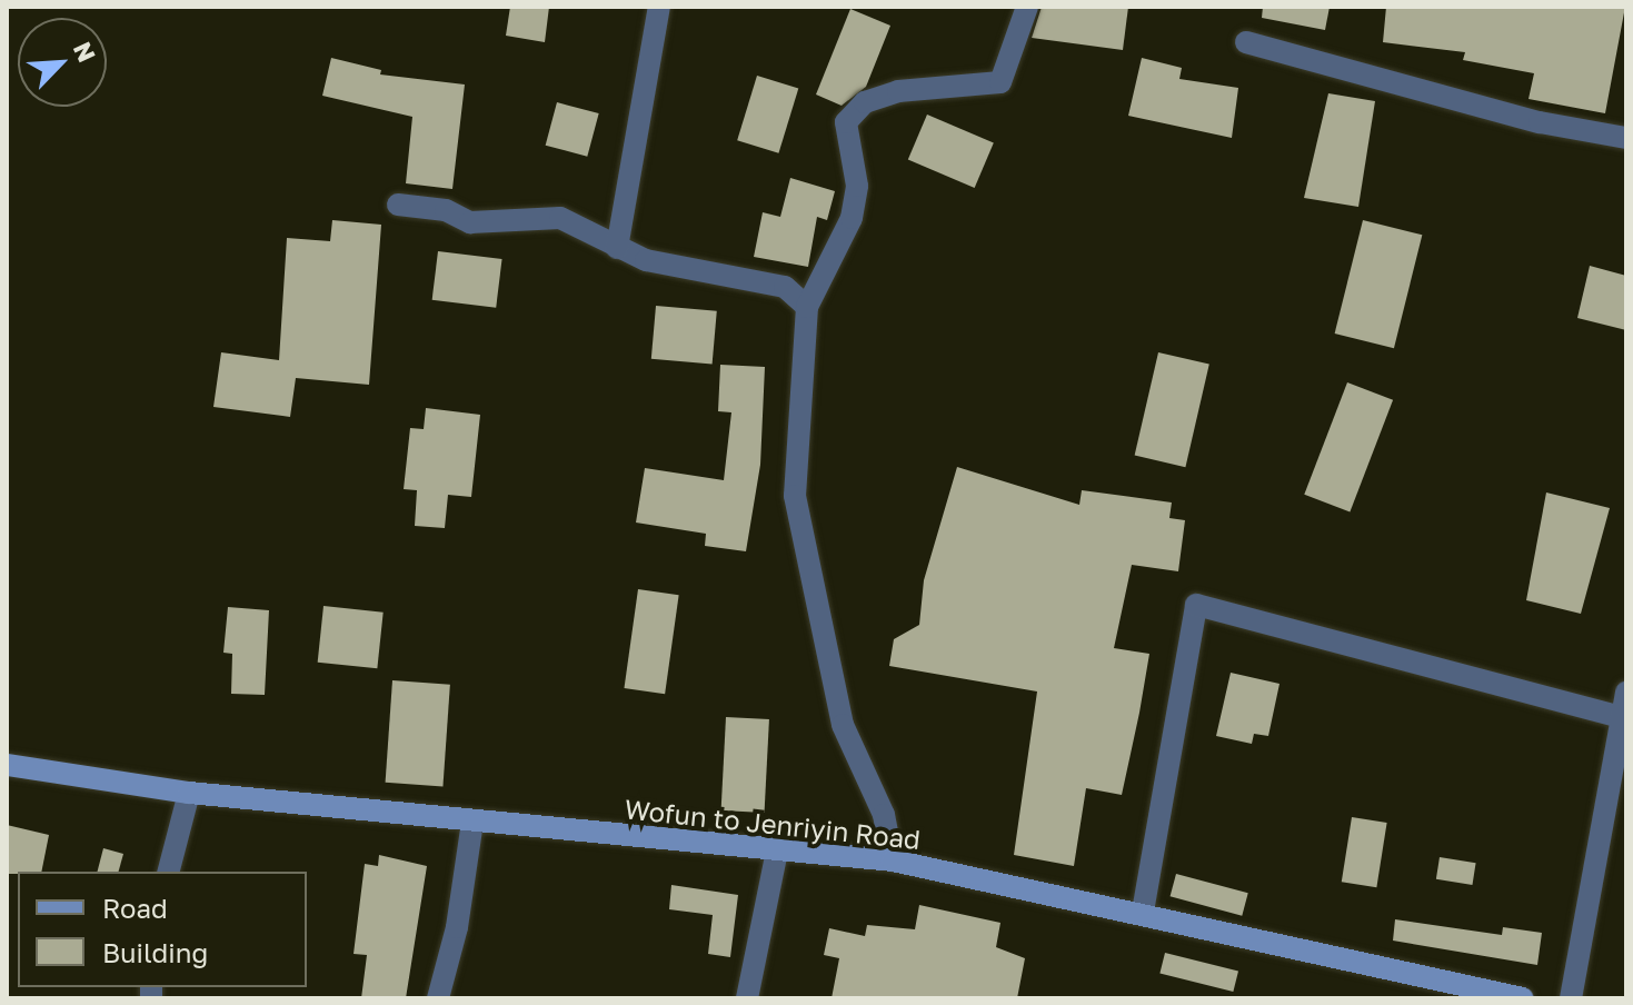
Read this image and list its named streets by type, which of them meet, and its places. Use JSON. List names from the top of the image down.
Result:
{
  "streets": {
    "street": ["Wofun to Jenriyin Road"]
  },
  "legend": ["Road", "Building"],
  "north": "top right"
}
